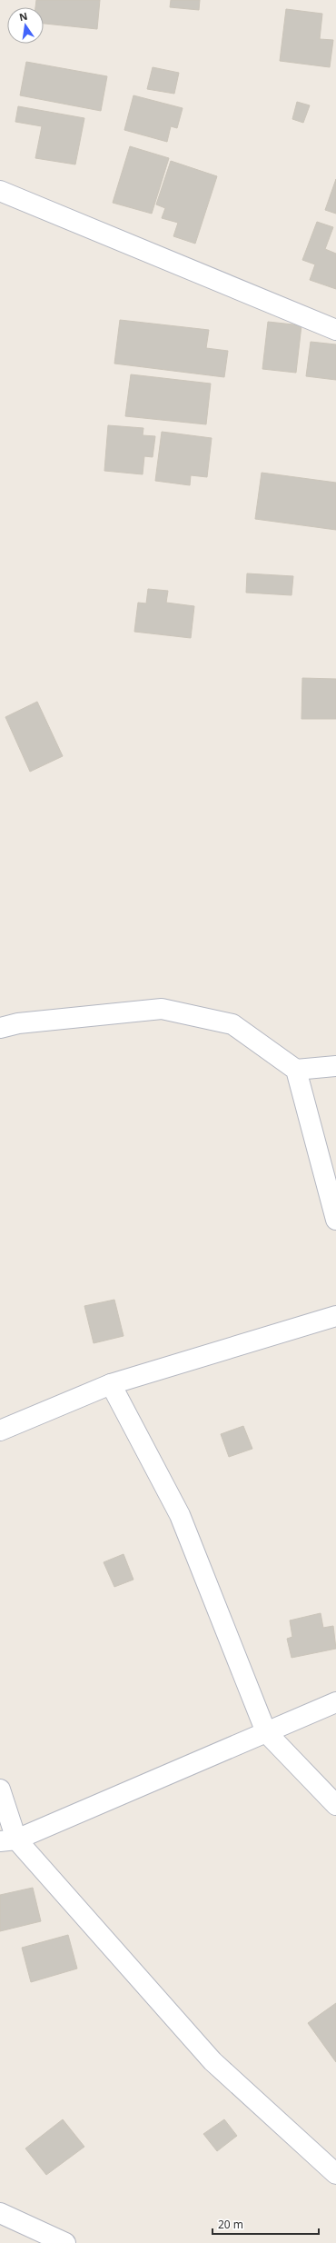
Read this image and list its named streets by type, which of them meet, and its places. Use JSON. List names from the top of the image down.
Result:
{
  "scale_bar": "20 m",
  "north": "top"
}
